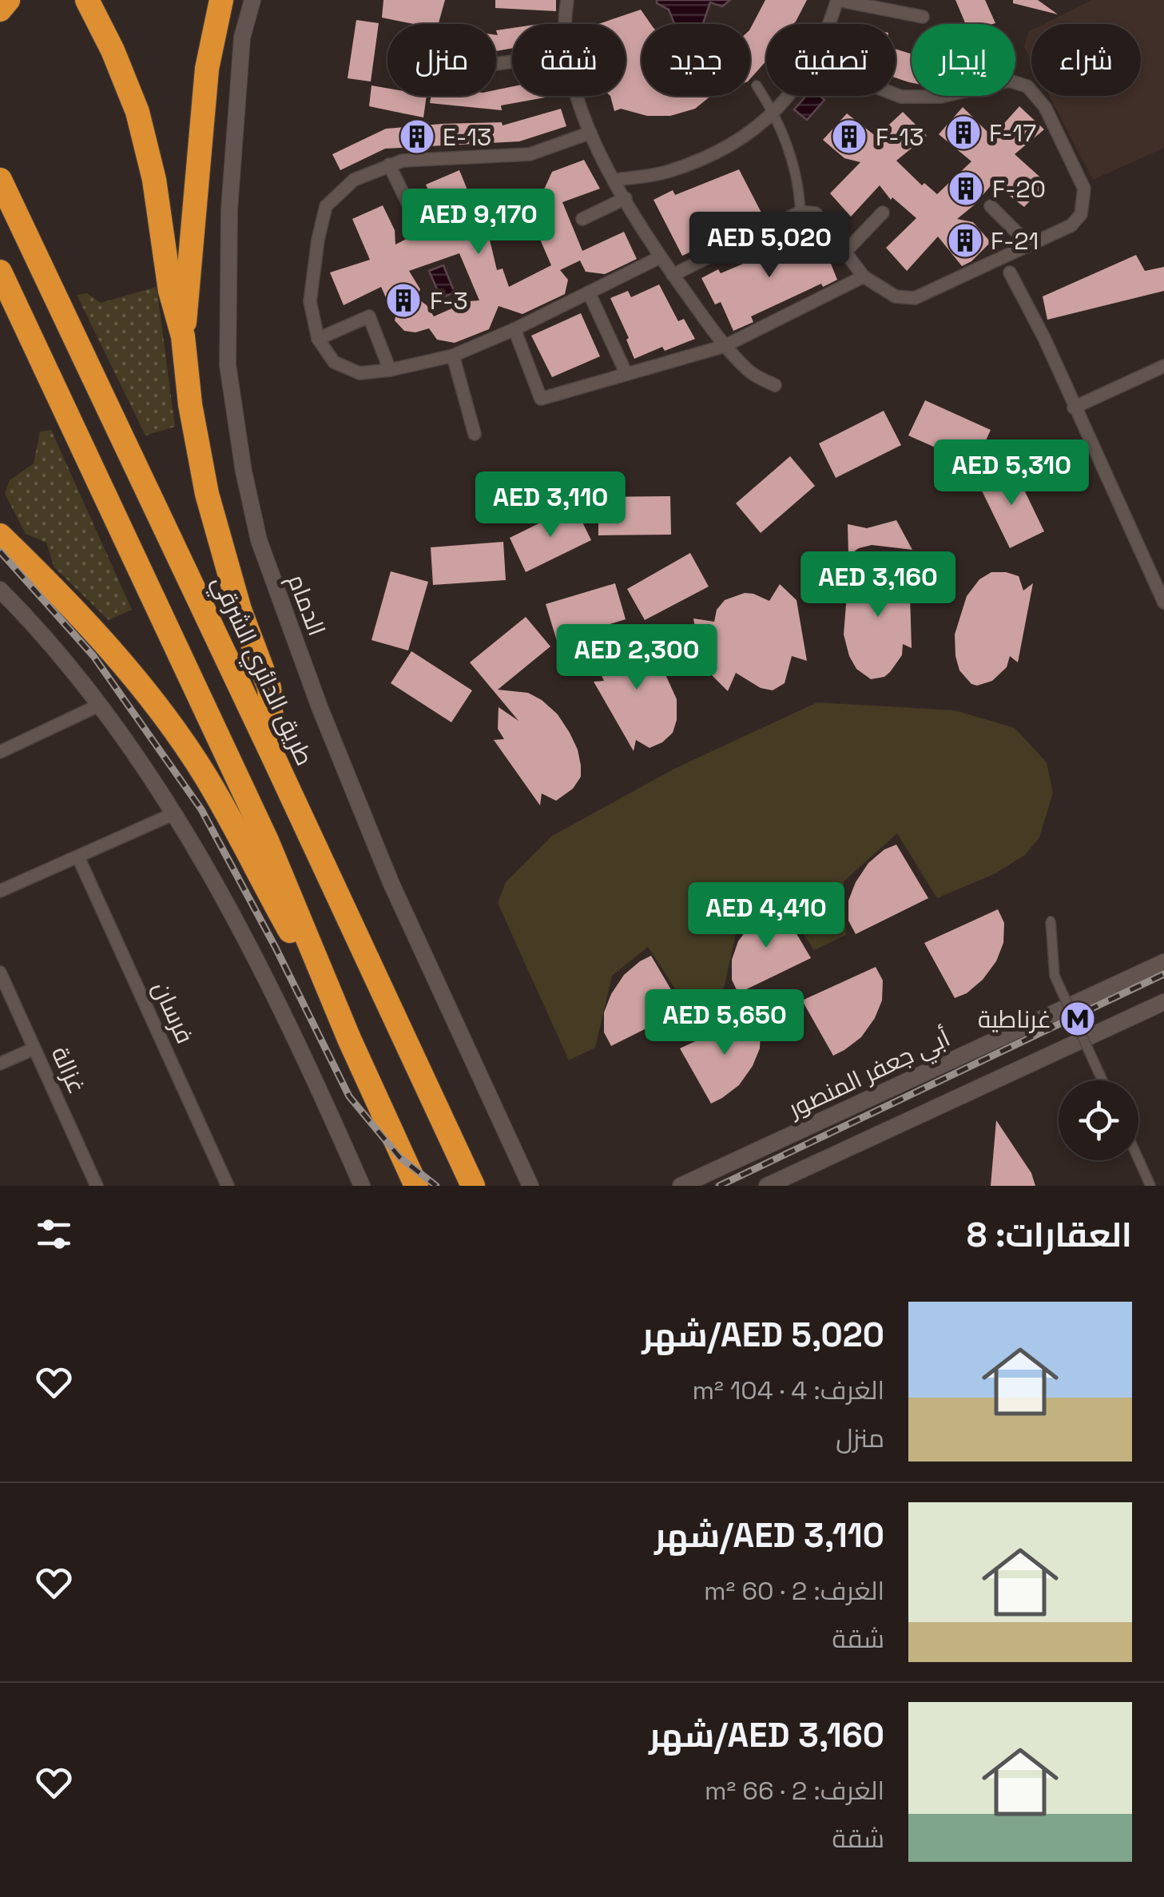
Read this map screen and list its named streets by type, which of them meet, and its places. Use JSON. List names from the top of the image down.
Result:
{
  "streets": {
    "highway": ["طريق الدائري الشرقي"],
    "street": [
      "الدمام",
      "فرسان",
      "غزالة",
      "أبي جعفر المنصور"
    ]
  },
  "places": {
    "building": [
      "F-17",
      "E-13",
      "F-13",
      "F-20",
      "F-21",
      "F-3"
    ],
    "metro station": ["غرناطية"]
  },
  "page": {
    "chip": [
      "شراء",
      "إيجار",
      "تصفية",
      "جديد",
      "شقة",
      "منزل"
    ],
    "price": [
      "AED 9,170",
      "AED 5,020",
      "AED 5,310",
      "AED 3,110",
      "AED 3,160",
      "AED 2,300",
      "AED 4,410",
      "AED 5,650"
    ],
    "heading": "العقارات: 8",
    "list": [
      {
        "name": "AED 5,020/شهر",
        "note": "الغرف: 4 · 104 m² · منزل"
      },
      {
        "name": "AED 3,110/شهر",
        "note": "الغرف: 2 · 60 m² · شقة"
      },
      {
        "name": "AED 3,160/شهر",
        "note": "الغرف: 2 · 66 m² · شقة"
      }
    ]
  }
}
